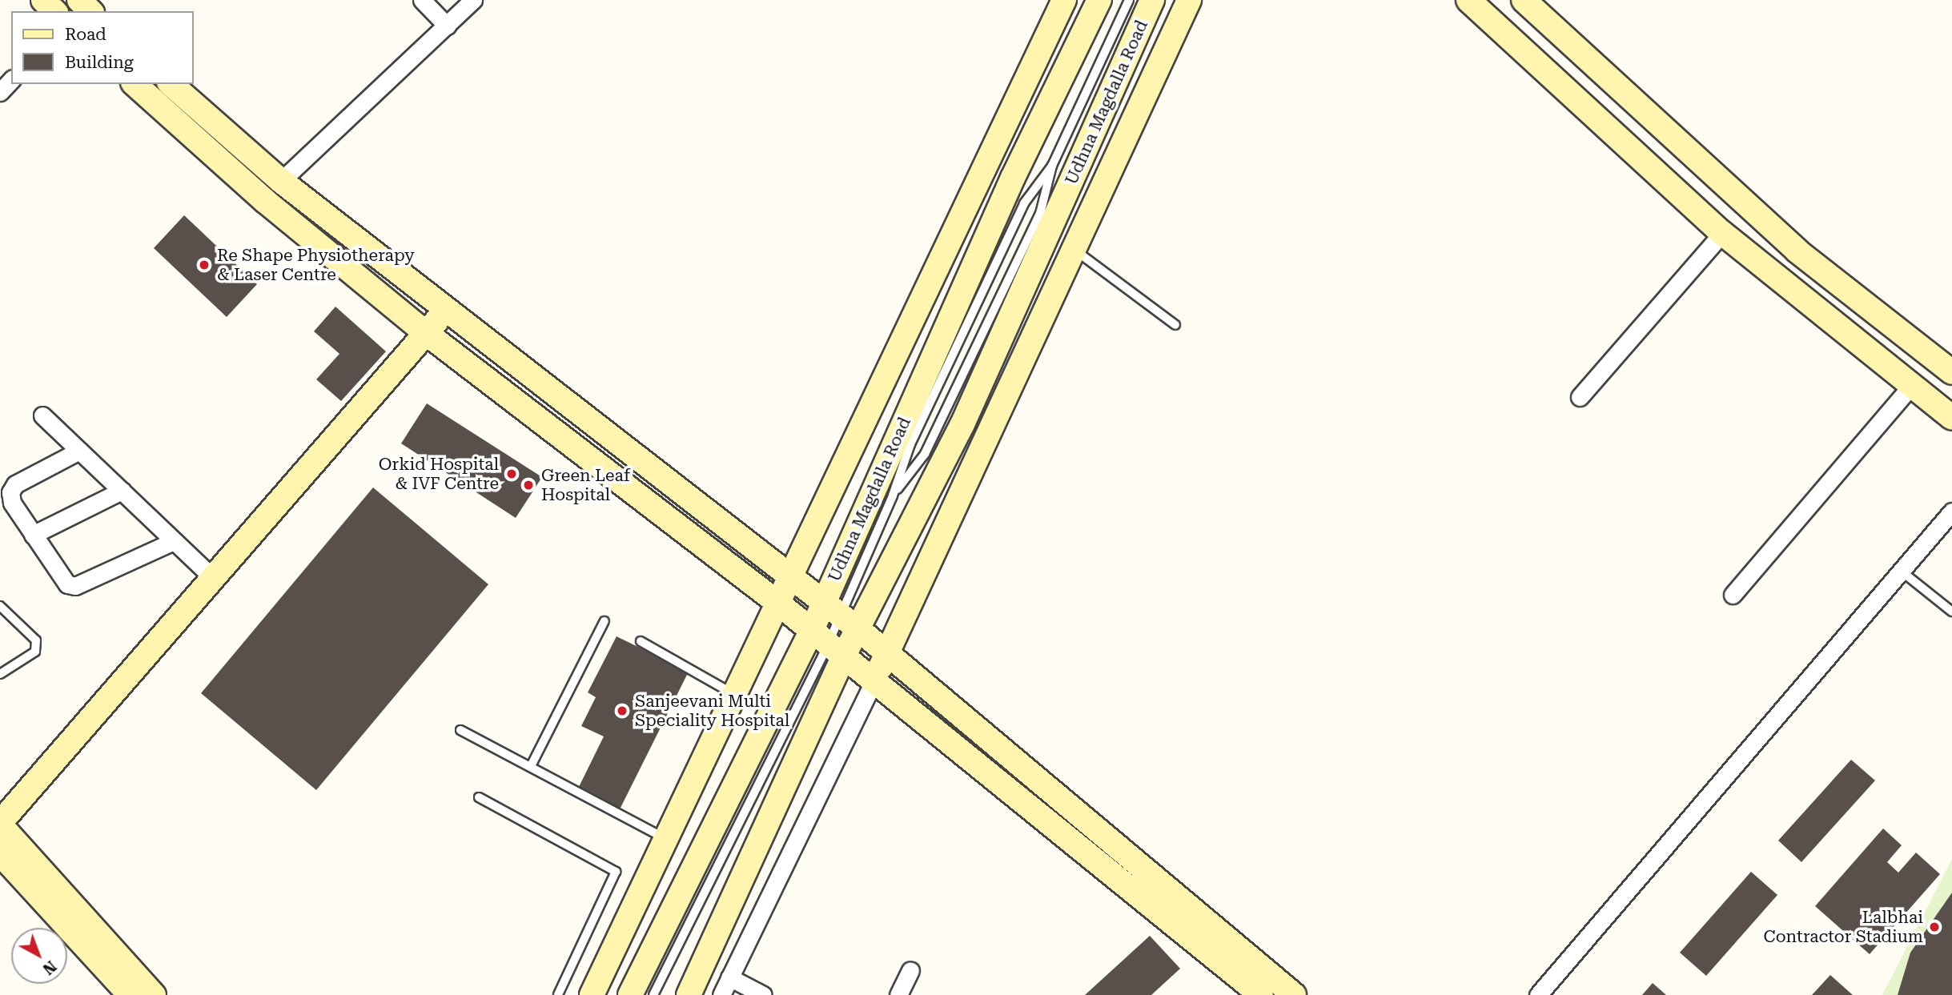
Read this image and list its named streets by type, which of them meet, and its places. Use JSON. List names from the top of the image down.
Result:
{
  "streets": {
    "street": ["Udhna Magdalla Road"]
  },
  "places": [
    "Re Shape Physiotherapy & Laser Centre",
    "Orkid Hospital & IVF Centre",
    "Green Leaf Hospital",
    "Sanjeevani Multi Speciality Hospital",
    "Lalbhai Contractor Stadium"
  ],
  "legend": ["Road", "Building"],
  "north": "bottom right"
}
